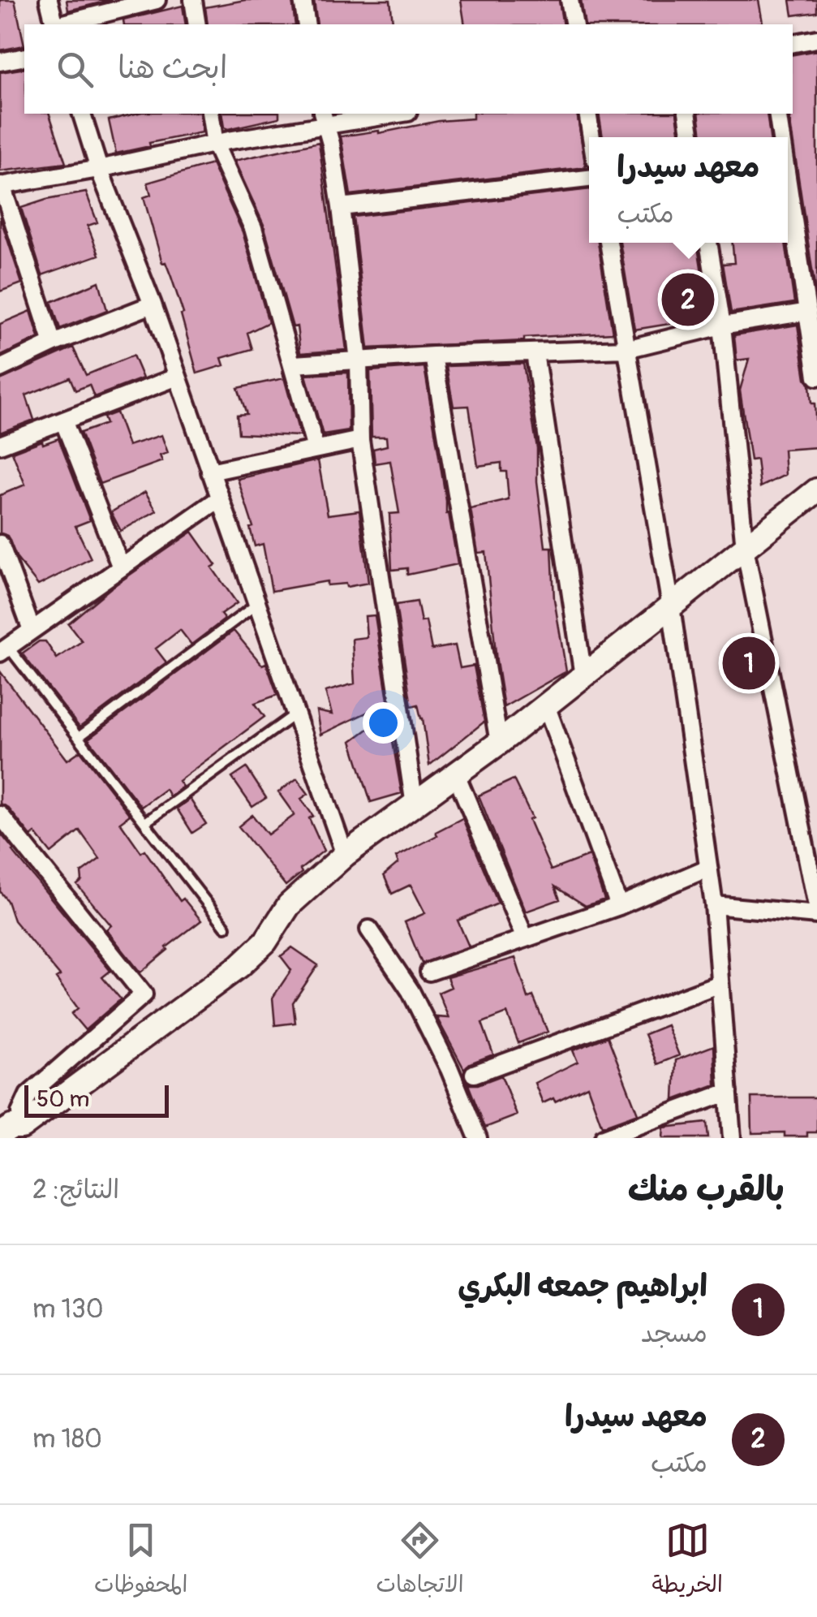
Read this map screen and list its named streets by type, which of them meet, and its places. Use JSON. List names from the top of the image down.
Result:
{
  "scale_bar": "50 m",
  "page": {
    "search": "ابحث هنا",
    "popup": ["معهد سيدرا", "مكتب"],
    "pins": ["2", "1"],
    "scale": "50 m",
    "heading": ["بالقرب منك", "النتائج: 2"],
    "list": [
      {
        "mark": "1",
        "name": "ابراهيم جمعه البكري",
        "note": "مسجد",
        "value": "130 m"
      },
      {
        "mark": "2",
        "name": "معهد سيدرا",
        "note": "مكتب",
        "value": "180 m"
      }
    ],
    "nav": ["الخريطة", "الاتجاهات", "المحفوظات"]
  }
}
